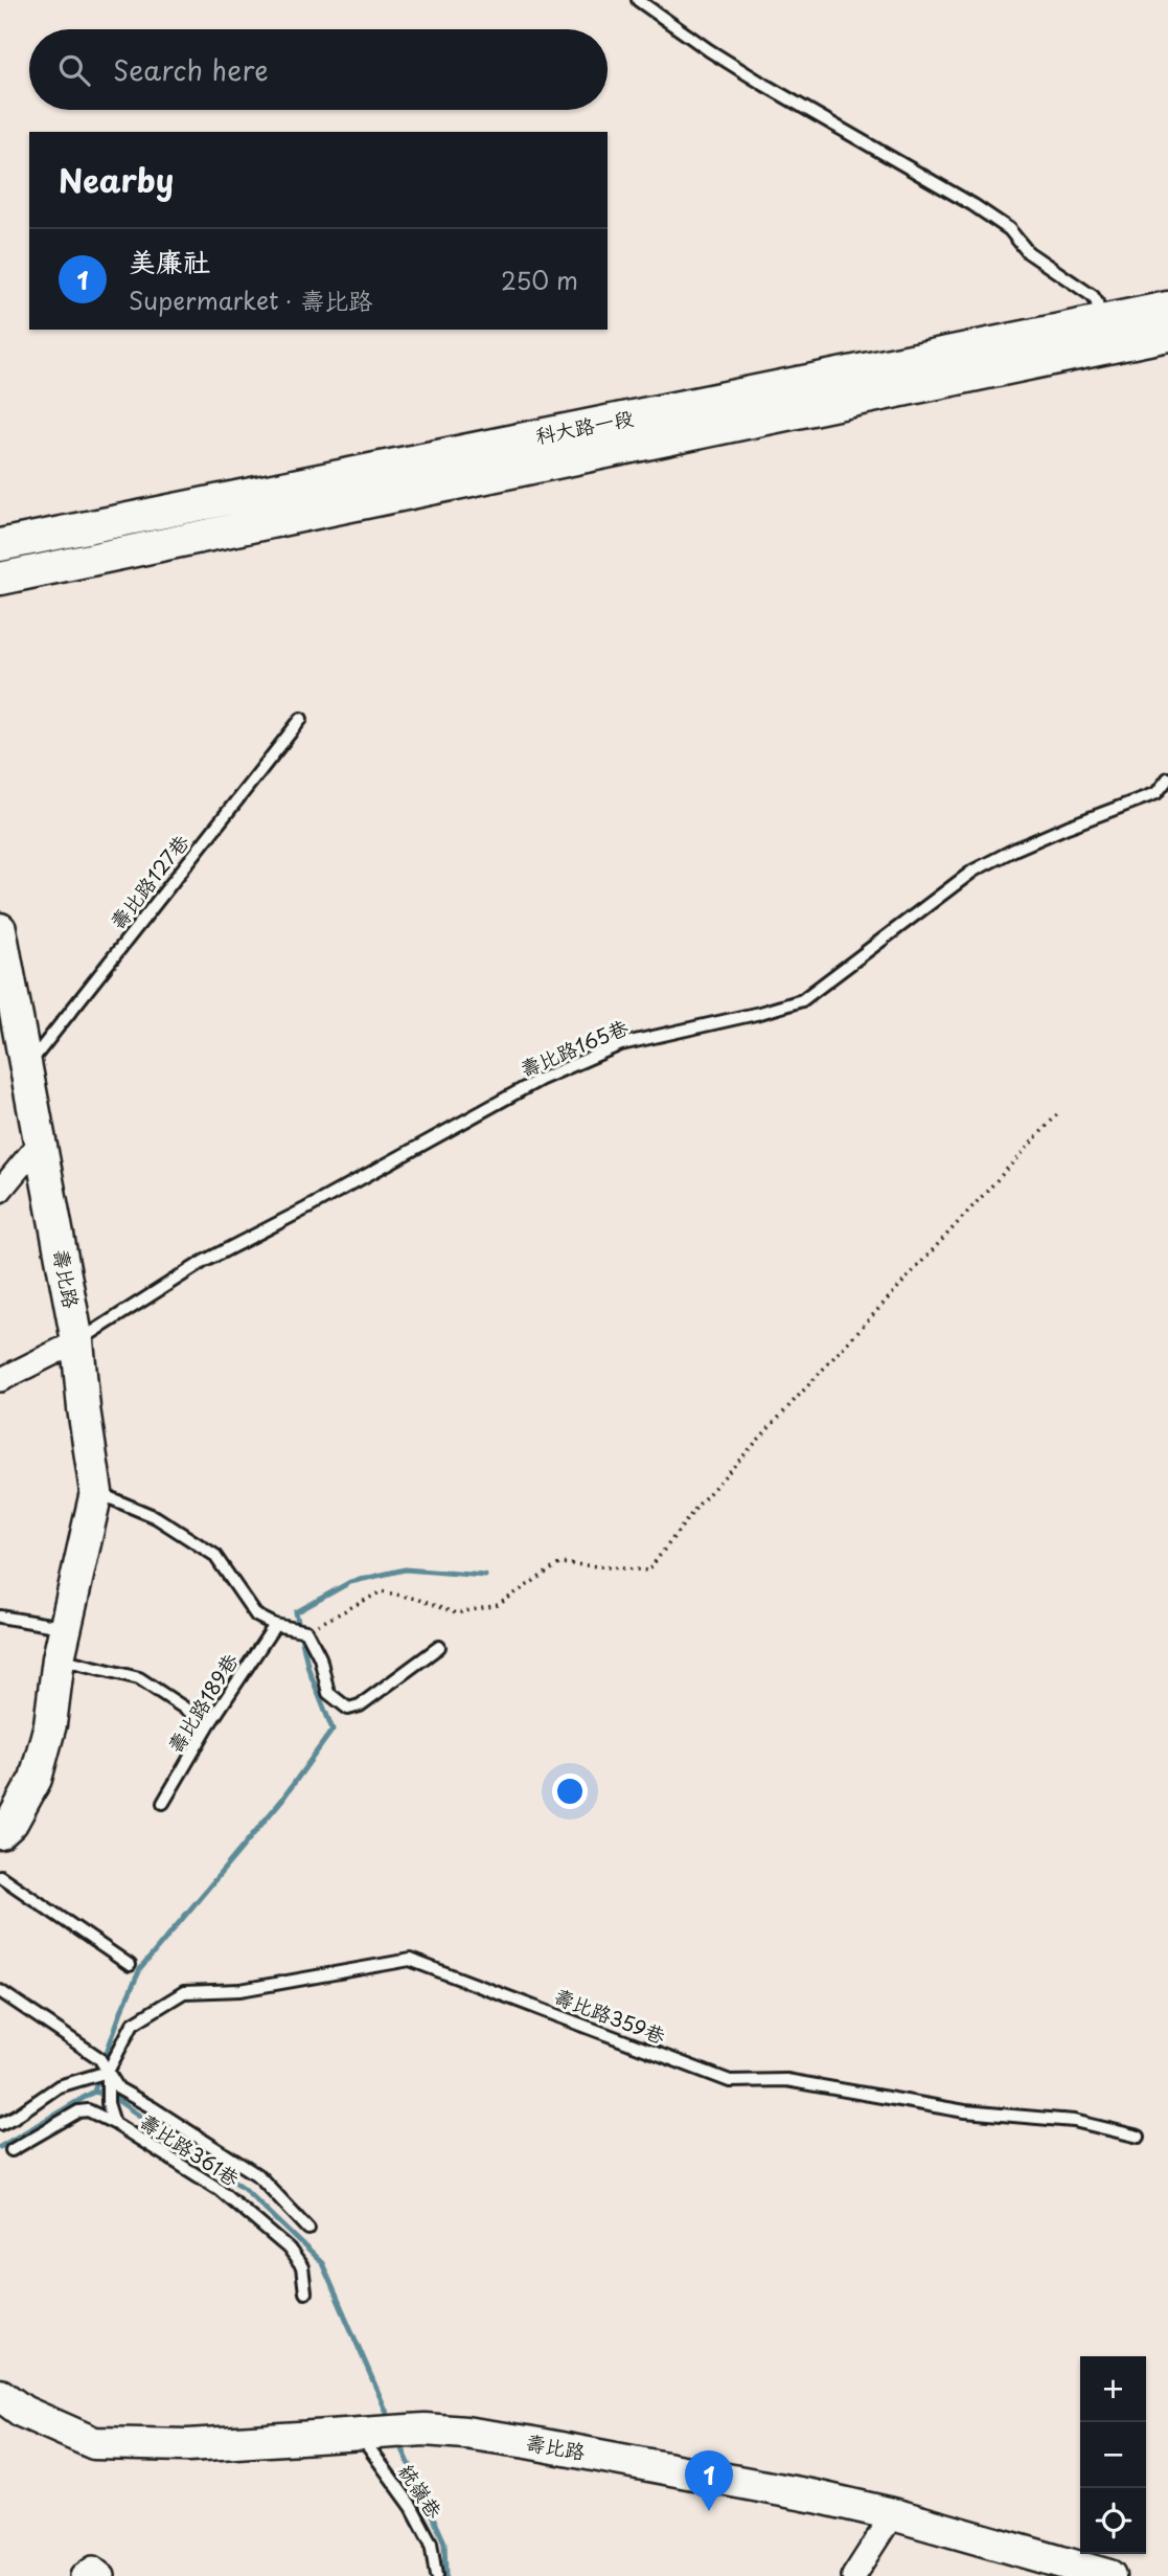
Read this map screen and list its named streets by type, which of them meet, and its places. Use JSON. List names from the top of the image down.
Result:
{
  "streets": {
    "street": ["科大路一段", "壽比路"],
    "lane": [
      "壽比路127巷",
      "壽比路165巷",
      "壽比路189巷",
      "壽比路359巷",
      "壽比路361巷",
      "統嶺巷"
    ]
  },
  "crossings": [
    ["壽比路127巷", "壽比路"],
    ["壽比路165巷", "壽比路"],
    ["壽比路", "統嶺巷"],
    ["壽比路359巷", "壽比路361巷"]
  ],
  "page": {
    "search": "Search here",
    "heading": "Nearby",
    "list": [
      {
        "mark": "1",
        "name": "美廉社",
        "note": "Supermarket · 壽比路",
        "value": "250 m"
      }
    ],
    "map_buttons": ["+", "−"],
    "pins": "1"
  }
}
